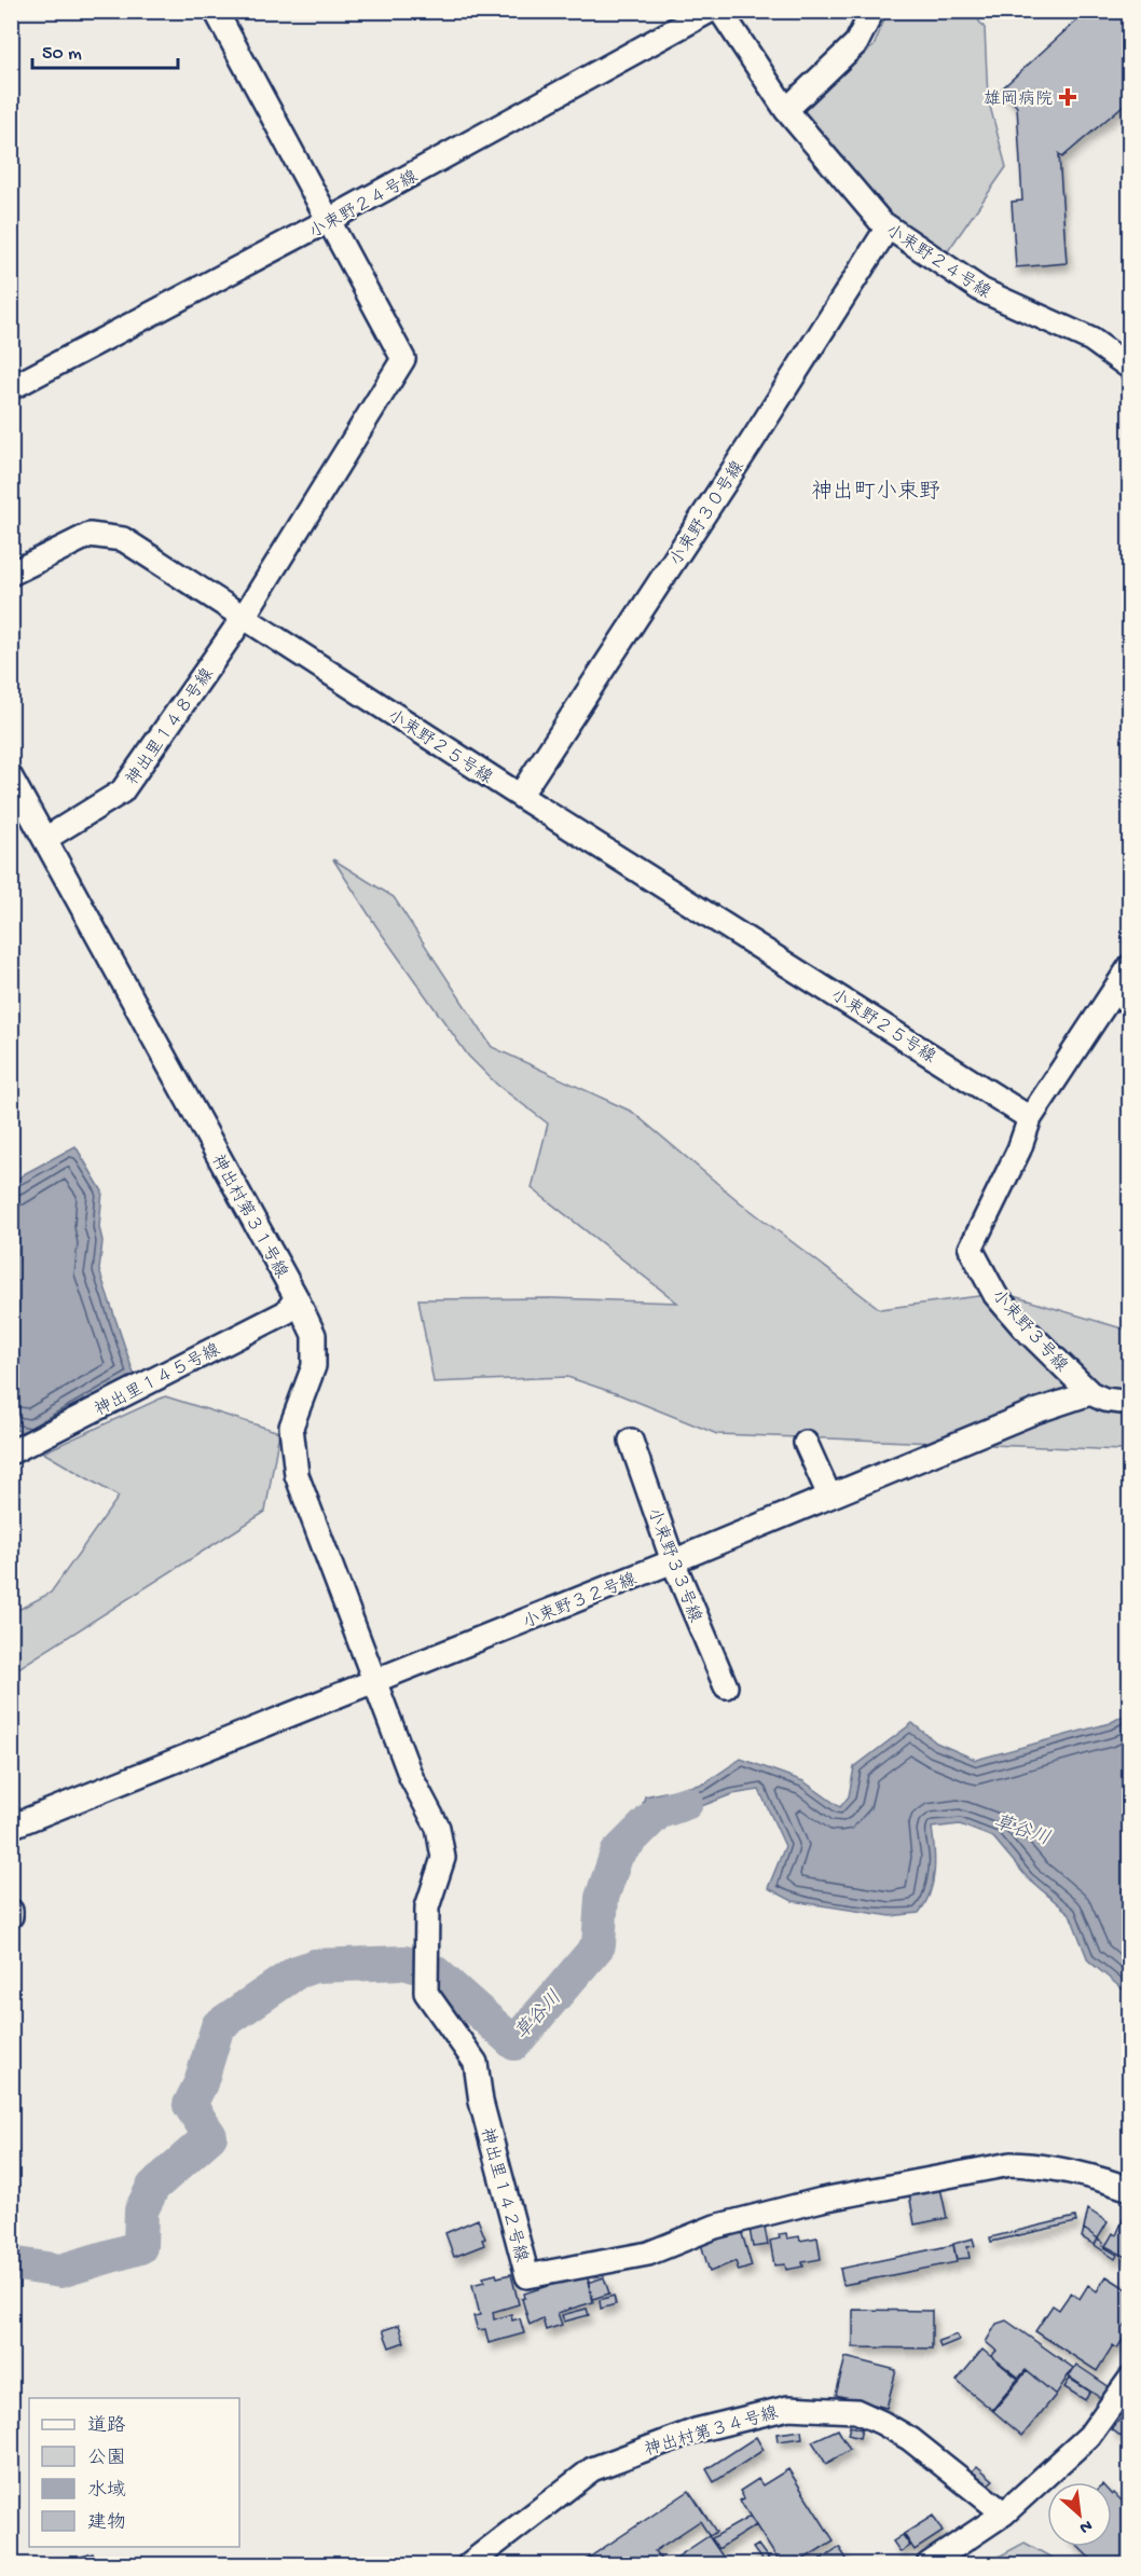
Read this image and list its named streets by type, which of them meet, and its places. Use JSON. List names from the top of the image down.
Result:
{
  "streets": {
    "street": [
      "小束野２４号線",
      "小束野３０号線",
      "神出里１４８号線",
      "小束野２５号線",
      "神出村第３１号線",
      "小束野３号線",
      "神出里１４５号線",
      "小束野３３号線",
      "小束野３２号線",
      "神出里１４２号線",
      "神出村第３４号線"
    ]
  },
  "crossings": [
    ["小束野２４号線", "小束野３０号線"],
    ["小束野３０号線", "小束野２５号線"],
    ["神出里１４８号線", "小束野２５号線"],
    ["神出里１４８号線", "神出村第３１号線"],
    ["小束野２５号線", "小束野３号線"],
    ["神出村第３１号線", "神出里１４５号線"],
    ["神出村第３１号線", "小束野３２号線"],
    ["神出村第３１号線", "神出里１４２号線"],
    ["小束野３号線", "小束野３２号線"],
    ["小束野３３号線", "小束野３２号線"],
    ["小束野３２号線", "神出里１４２号線"]
  ],
  "districts": ["神出町小束野"],
  "water": ["草谷川"],
  "places": {
    "health": ["雄岡病院"]
  },
  "legend": [
    "道路",
    "公園",
    "水域",
    "建物"
  ],
  "scale_bar": "50 m",
  "north": "bottom right"
}
